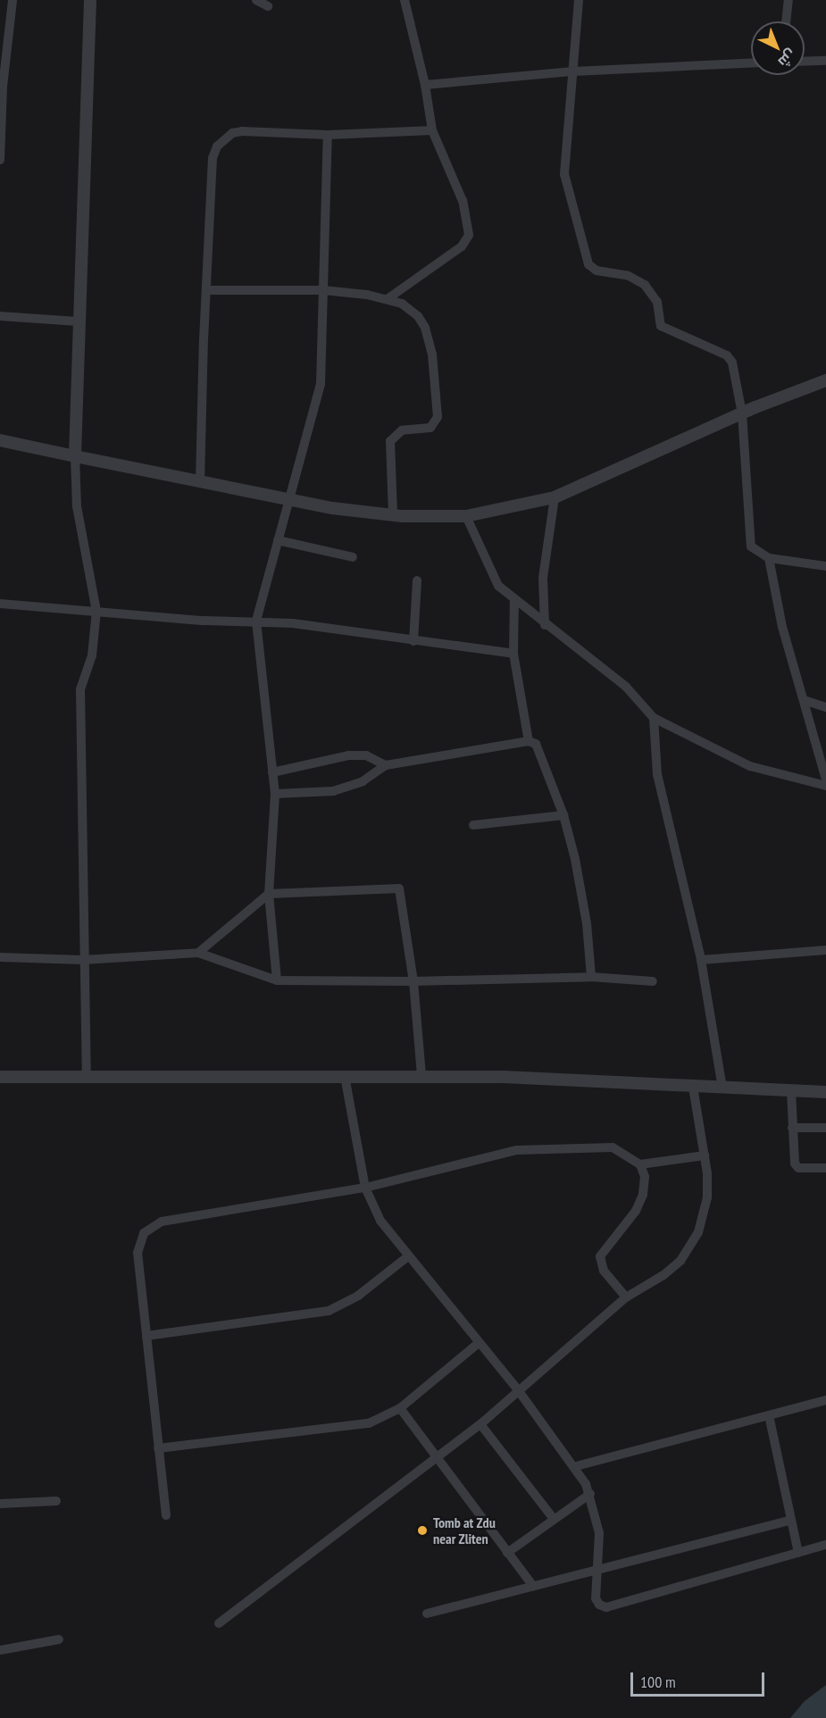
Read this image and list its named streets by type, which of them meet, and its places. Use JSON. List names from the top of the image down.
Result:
{
  "places": ["Tomb at Zdu near Zliten"],
  "scale_bar": "100 m",
  "north": "bottom right"
}
